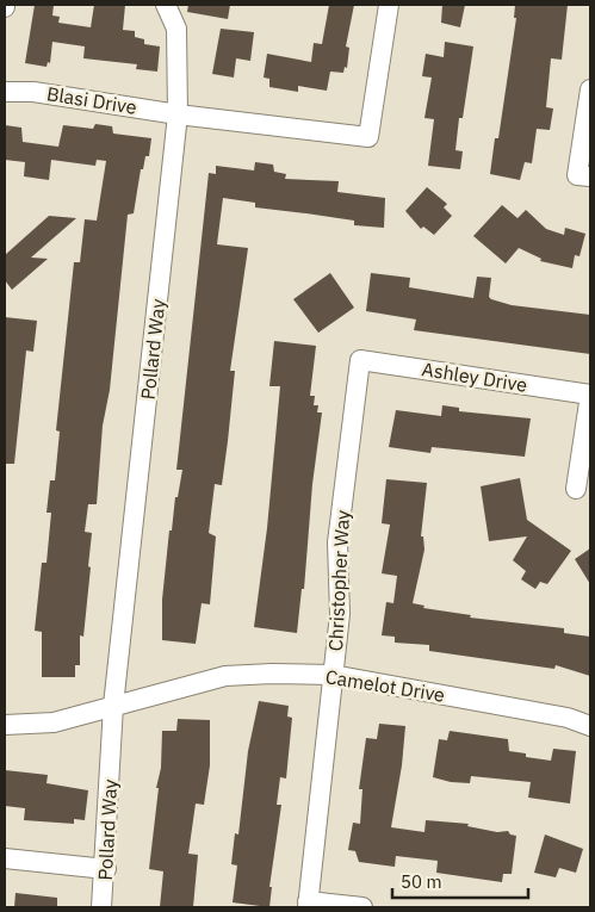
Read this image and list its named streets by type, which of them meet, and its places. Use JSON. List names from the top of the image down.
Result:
{
  "streets": {
    "street": [
      "Blasi Drive",
      "Pollard Way",
      "Ashley Drive",
      "Christopher Way",
      "Camelot Drive"
    ]
  },
  "crossings": [
    ["Blasi Drive", "Pollard Way"],
    ["Pollard Way", "Camelot Drive"],
    ["Ashley Drive", "Christopher Way"],
    ["Christopher Way", "Camelot Drive"]
  ],
  "scale_bar": "50 m"
}
